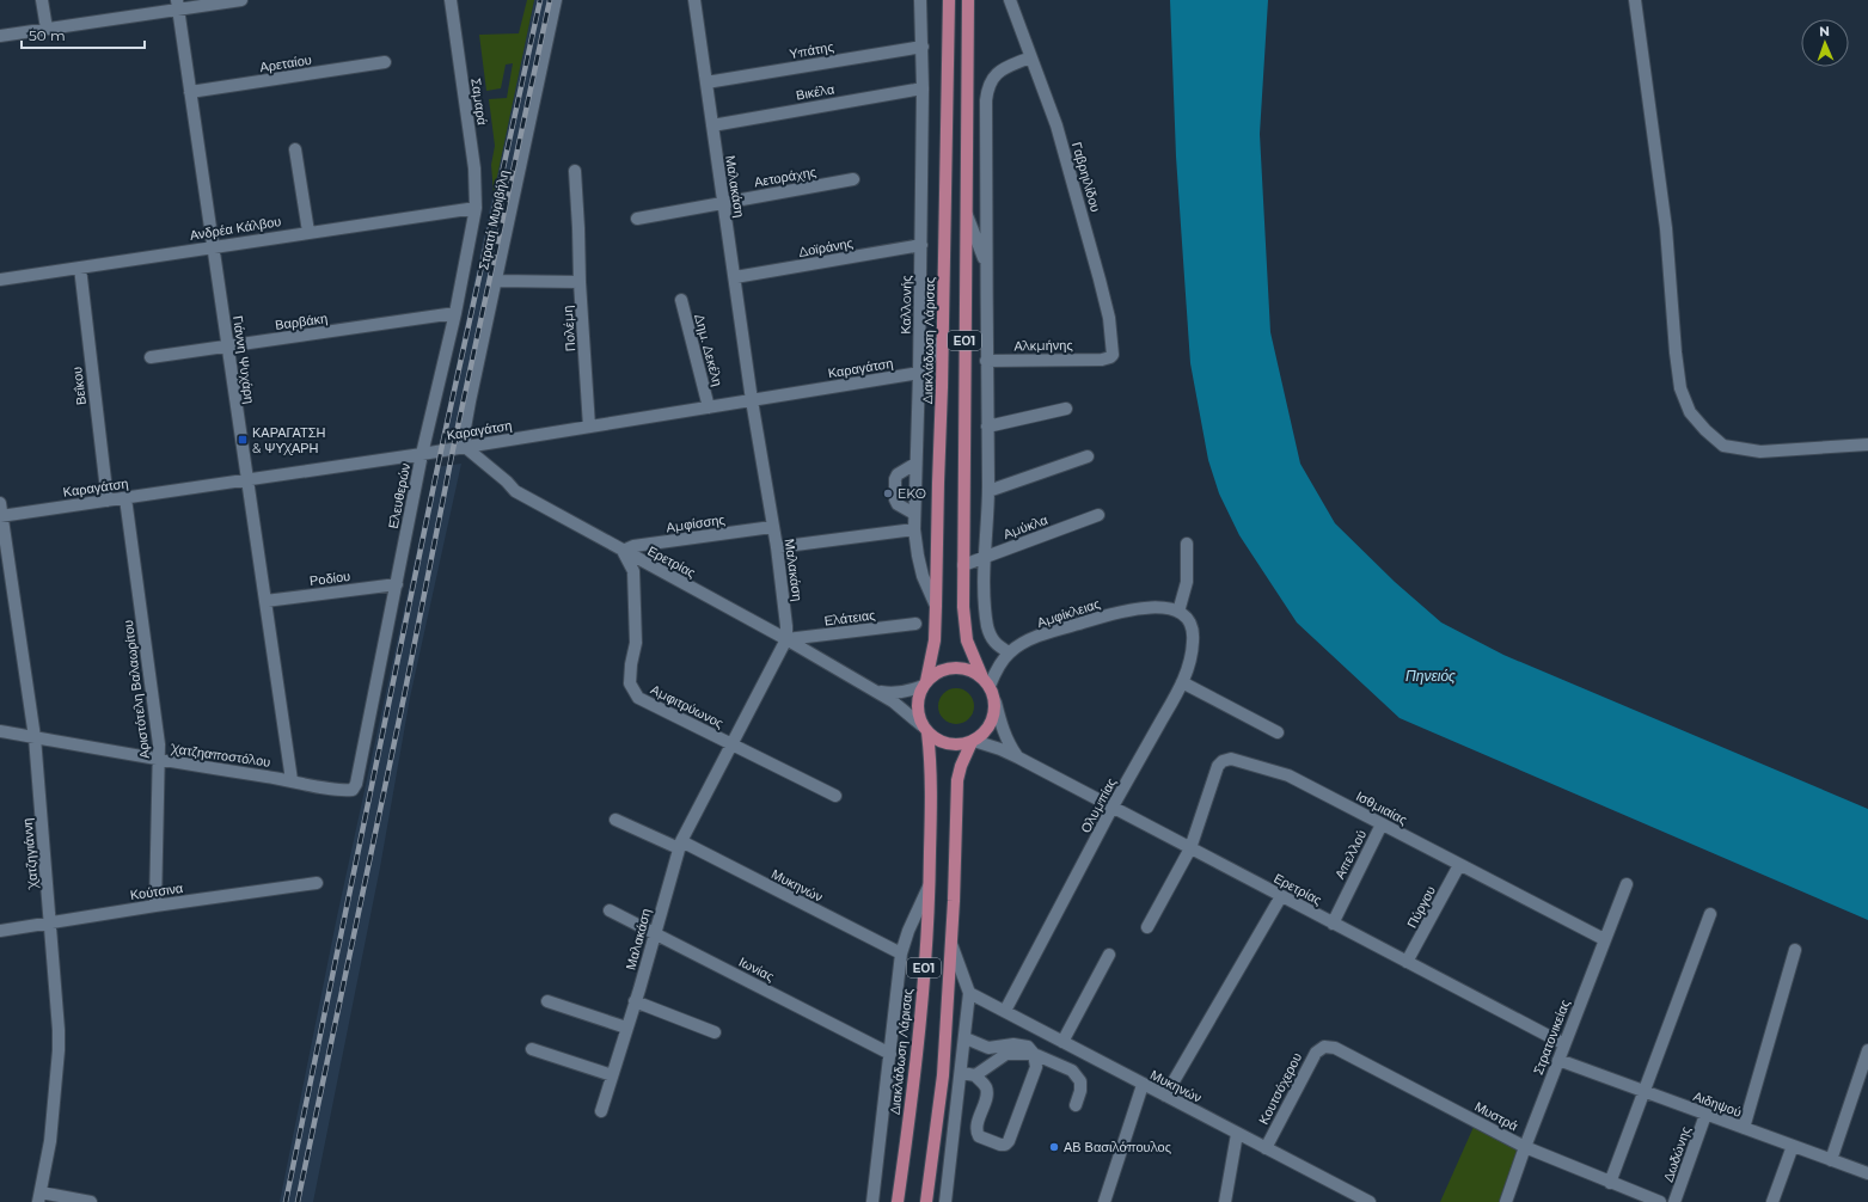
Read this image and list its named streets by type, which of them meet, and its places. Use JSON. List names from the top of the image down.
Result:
{
  "streets": {
    "main road": ["Διακλάδωση Λάρισας", "ΕΟ1"],
    "street": [
      "Υπάτης",
      "Αρεταίου",
      "Βικέλα",
      "Σαμαρά",
      "Αετοράχης",
      "Γαβρηιλίδου",
      "Μαλακάση",
      "Στρατή Μυριβήλη",
      "Ανδρέα Κάλβου",
      "Δοϊράνης",
      "Καλλoνής",
      "Βαρβάκη",
      "Πολέμη",
      "Αλκμήνης",
      "Δημ. Δεκέλη",
      "Γιάννη Ψυχάρη",
      "Καραγάτση",
      "Βεΐκου",
      "Ελευθερών",
      "Αμφίσσης",
      "Αμύκλα",
      "Ερετρίας",
      "Ροδίου",
      "Αμφίκλειας",
      "Ελάτειας",
      "Αριστότελη Βαλαωρίτου",
      "Αμφιτρύωνος",
      "Χατζηαποστόλου",
      "Ολυμπίας",
      "Ισθμιαίας",
      "Χατζηγιάννη",
      "Απελλού",
      "Μυκηνών",
      "Κούτσινα",
      "Πύργου",
      "Ιωνίας",
      "Στρατονικείας",
      "Κουτσόχερου",
      "Αιδηψού",
      "Μυστρά",
      "Δωδώνης"
    ]
  },
  "crossings": [
    ["Υπάτης", "Μαλακάση"],
    ["Υπάτης", "Καλλoνής"],
    ["Αρεταίου", "Γιάννη Ψυχάρη"],
    ["Βικέλα", "Μαλακάση"],
    ["Βικέλα", "Καλλoνής"],
    ["Σαμαρά", "Ανδρέα Κάλβου"],
    ["Σαμαρά", "Ελευθερών"],
    ["Αετοράχης", "Μαλακάση"],
    ["Γαβρηιλίδου", "Αλκμήνης"],
    ["Μαλακάση", "Δοϊράνης"],
    ["Μαλακάση", "Καραγάτση"],
    ["Μαλακάση", "Αμφίσσης"],
    ["Μαλακάση", "Ερετρίας"],
    ["Μαλακάση", "Ελάτειας"],
    ["Μαλακάση", "Αμφιτρύωνος"],
    ["Μαλακάση", "Μυκηνών"],
    ["Μαλακάση", "Ιωνίας"],
    ["Στρατή Μυριβήλη", "Καραγάτση"],
    ["Στρατή Μυριβήλη", "Ερετρίας"],
    ["Ανδρέα Κάλβου", "Γιάννη Ψυχάρη"],
    ["Ανδρέα Κάλβου", "Βεΐκου"],
    ["Ανδρέα Κάλβου", "Ελευθερών"],
    ["Δοϊράνης", "Καλλoνής"],
    ["Καλλoνής", "Διακλάδωση Λάρισας"],
    ["Καλλoνής", "Καραγάτση"],
    ["Βαρβάκη", "Γιάννη Ψυχάρη"],
    ["Βαρβάκη", "Ελευθερών"],
    ["Πολέμη", "Καραγάτση"],
    ["Διακλάδωση Λάρισας", "ΕΟ1"],
    ["Διακλάδωση Λάρισας", "Ερετρίας"],
    ["Διακλάδωση Λάρισας", "Αμφίκλειας"],
    ["ΕΟ1", "Αμύκλα"],
    ["ΕΟ1", "Ερετρίας"],
    ["ΕΟ1", "Αμφίκλειας"],
    ["Δημ. Δεκέλη", "Καραγάτση"],
    ["Γιάννη Ψυχάρη", "Καραγάτση"],
    ["Γιάννη Ψυχάρη", "Ροδίου"],
    ["Γιάννη Ψυχάρη", "Χατζηαποστόλου"],
    ["Καραγάτση", "Βεΐκου"],
    ["Καραγάτση", "Ελευθερών"],
    ["Καραγάτση", "Ερετρίας"],
    ["Καραγάτση", "Αριστότελη Βαλαωρίτου"],
    ["Καραγάτση", "Χατζηγιάννη"],
    ["Ελευθερών", "Ροδίου"],
    ["Ελευθερών", "Χατζηαποστόλου"],
    ["Αμφίσσης", "Ερετρίας"],
    ["Αμφίσσης", "Αμφιτρύωνος"],
    ["Ερετρίας", "Αμφίκλειας"],
    ["Ερετρίας", "Ελάτειας"],
    ["Ερετρίας", "Αμφιτρύωνος"],
    ["Ερετρίας", "Ολυμπίας"],
    ["Ερετρίας", "Ισθμιαίας"],
    ["Ερετρίας", "Απελλού"],
    ["Ερετρίας", "Πύργου"],
    ["Ερετρίας", "Στρατονικείας"],
    ["Αμφίκλειας", "Ολυμπίας"],
    ["Αριστότελη Βαλαωρίτου", "Χατζηαποστόλου"],
    ["Αριστότελη Βαλαωρίτου", "Κούτσινα"],
    ["Χατζηαποστόλου", "Χατζηγιάννη"],
    ["Ολυμπίας", "Μυκηνών"],
    ["Ισθμιαίας", "Απελλού"],
    ["Ισθμιαίας", "Πύργου"],
    ["Ισθμιαίας", "Στρατονικείας"],
    ["Χατζηγιάννη", "Κούτσινα"],
    ["Μυκηνών", "Κουτσόχερου"],
    ["Στρατονικείας", "Αιδηψού"],
    ["Στρατονικείας", "Μυστρά"],
    ["Κουτσόχερου", "Μυστρά"],
    ["Αιδηψού", "Δωδώνης"]
  ],
  "water": ["Πηνειός"],
  "places": {
    "transit": ["ΚΑΡΑΓΑΤΣΗ & ΨΥΧΑΡΗ"],
    "other": ["EKO", "ΑΒ Βασιλόπουλος"]
  },
  "scale_bar": "50 m",
  "north": "top"
}
